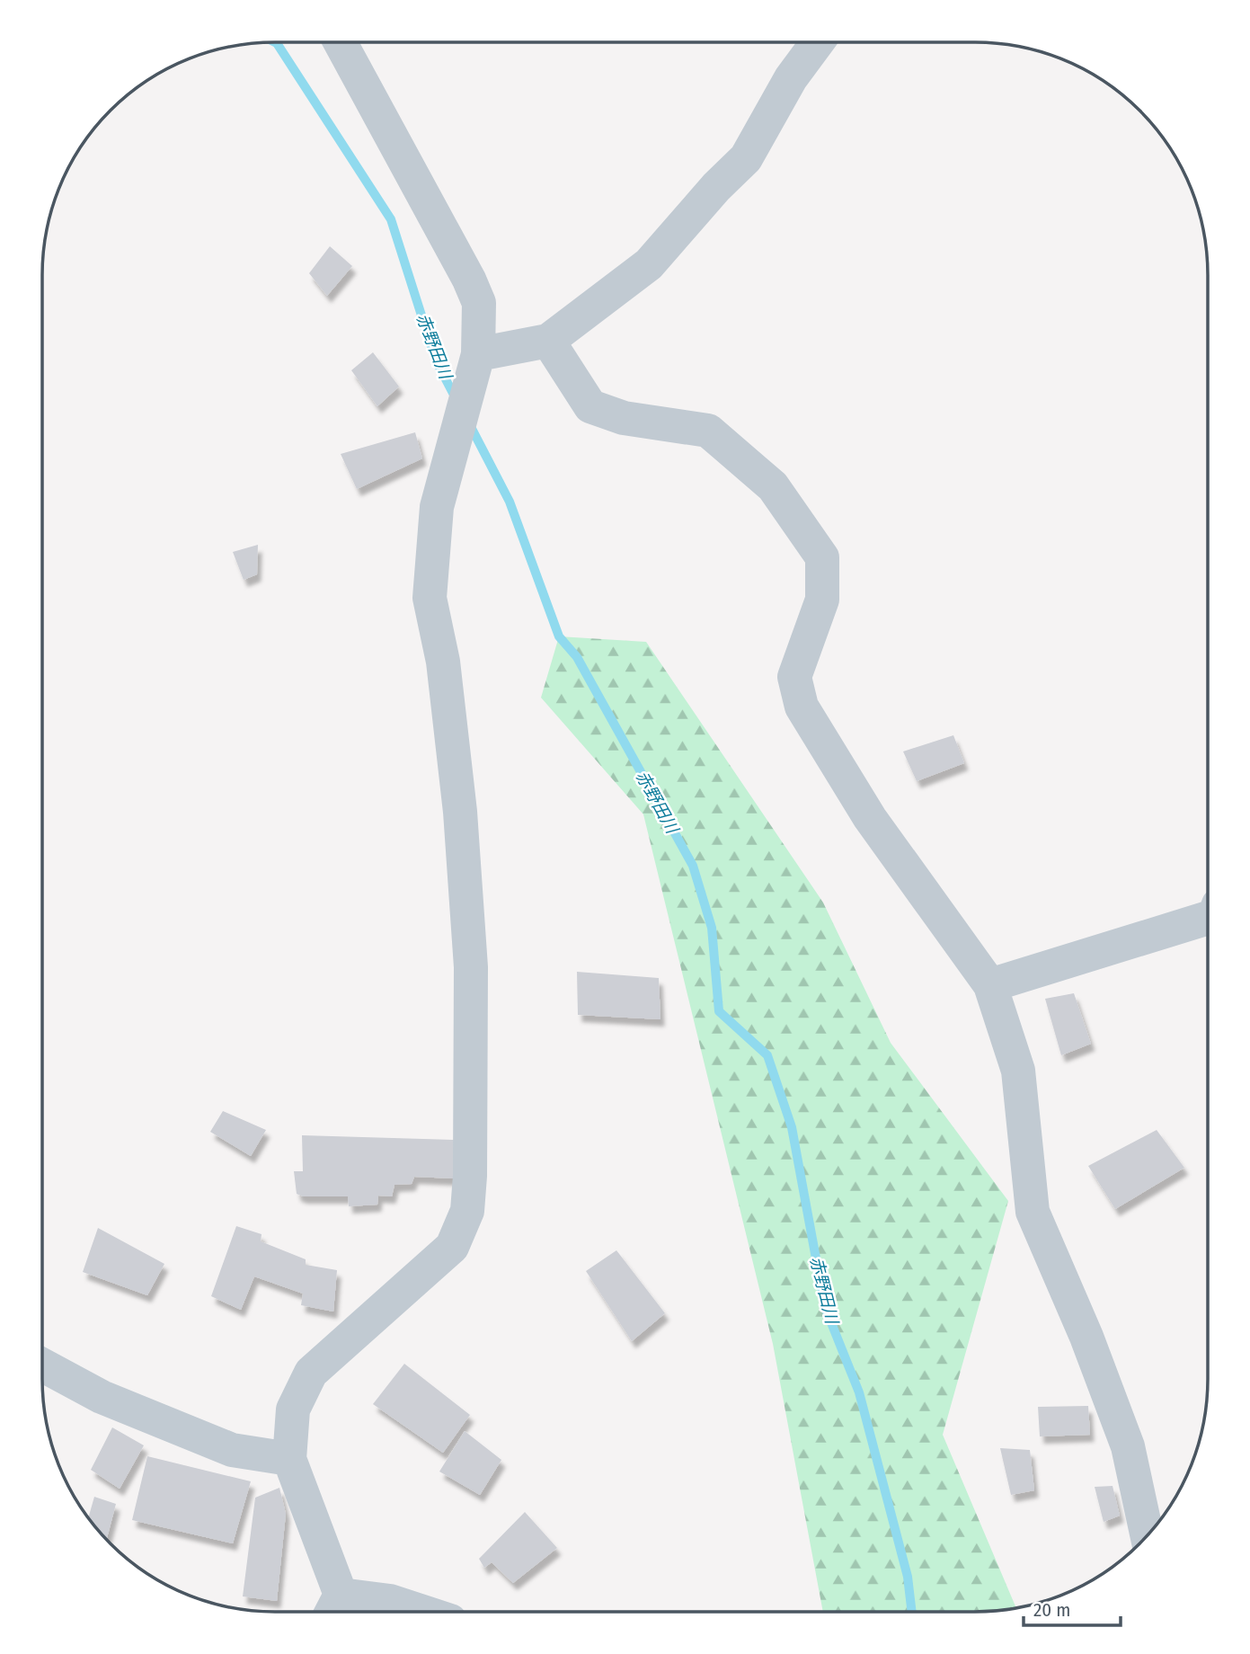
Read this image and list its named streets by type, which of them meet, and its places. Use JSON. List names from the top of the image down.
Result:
{
  "water": ["赤野田川"],
  "scale_bar": "20 m"
}
